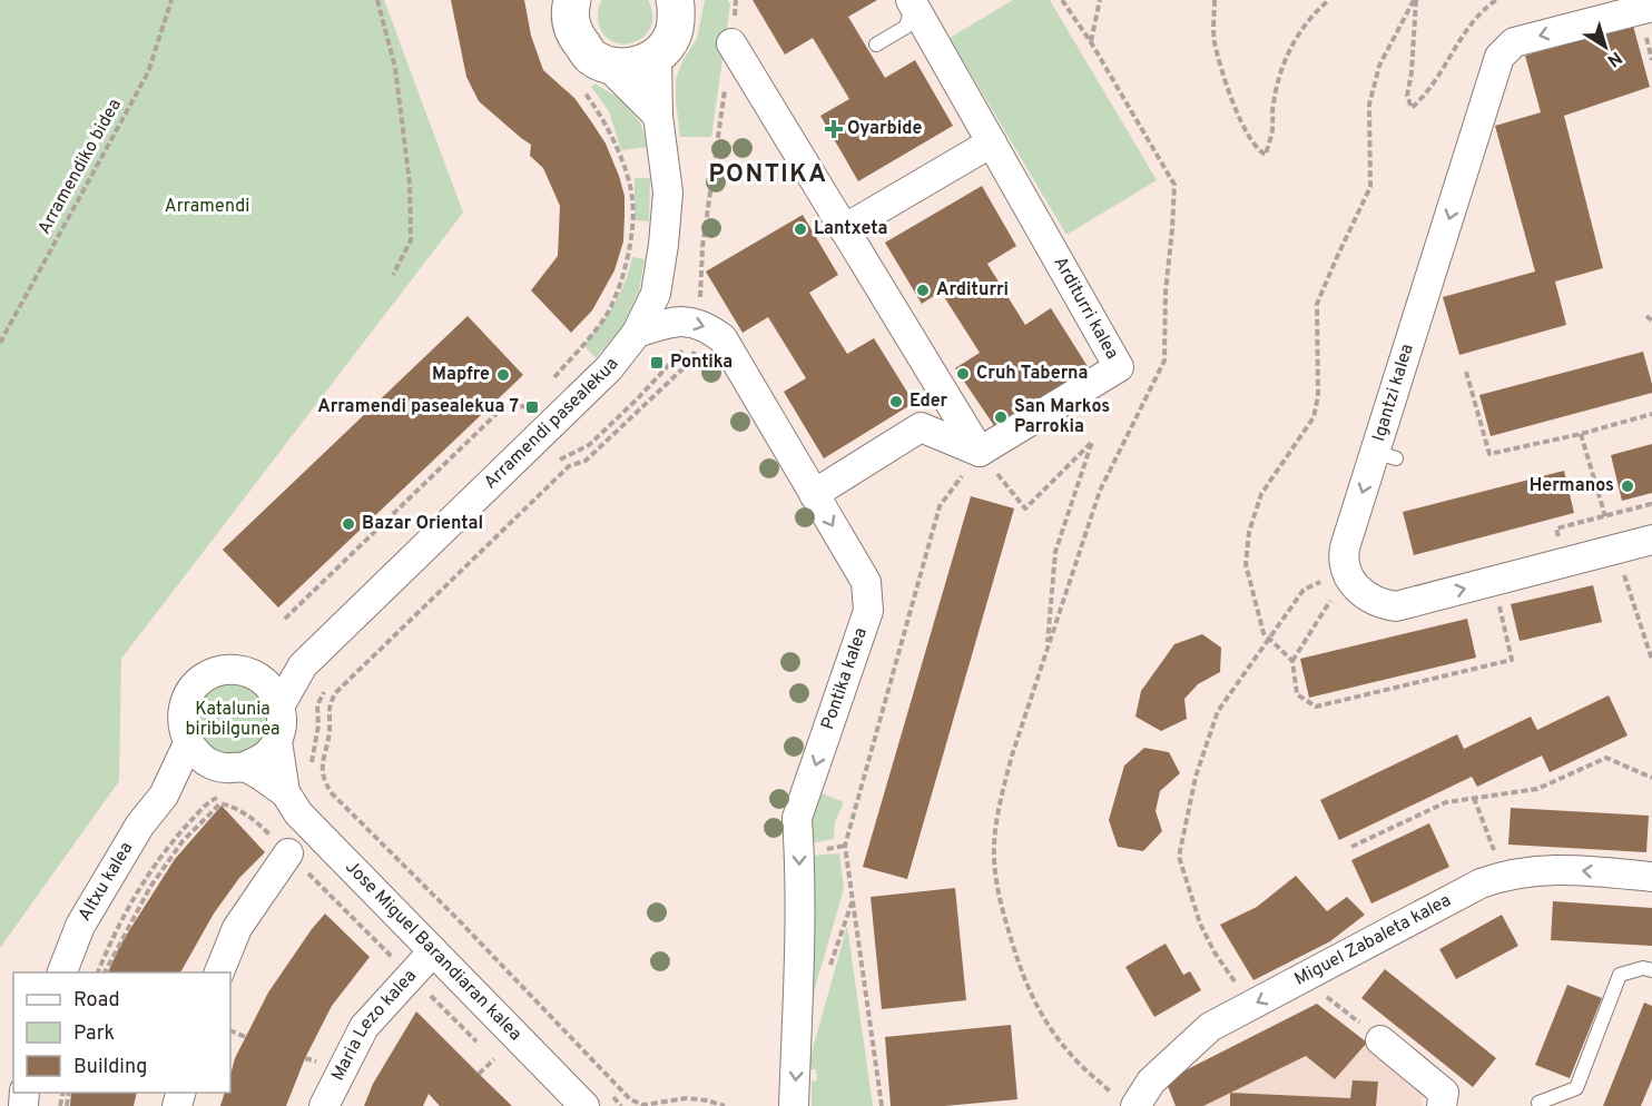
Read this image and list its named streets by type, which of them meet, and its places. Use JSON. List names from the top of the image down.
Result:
{
  "streets": {
    "street": [
      "Arditurri kalea",
      "Igantzi kalea",
      "Arramendi pasealekua",
      "Pontika kalea",
      "Altxu kalea",
      "Miguel Zabaleta kalea",
      "Jose Miguel Barandiaran kalea",
      "Maria Lezo kalea"
    ],
    "path": ["Arramendiko bidea"]
  },
  "crossings": [
    ["Jose Miguel Barandiaran kalea", "Maria Lezo kalea"]
  ],
  "one_way": ["Pontika kalea", "Miguel Zabaleta kalea"],
  "districts": ["PONTIKA"],
  "parks": ["Arramendi", "Katalunia biribilgunea"],
  "places": {
    "health": ["Oyarbide"],
    "other": [
      "Lantxeta",
      "Arditurri",
      "Cruh Taberna",
      "Mapfre",
      "Eder",
      "San Markos Parrokia",
      "Hermanos",
      "Bazar Oriental"
    ],
    "transit": ["Pontika", "Arramendi pasealekua 7"]
  },
  "legend": ["Road", "Park", "Building"],
  "north": "bottom right"
}
